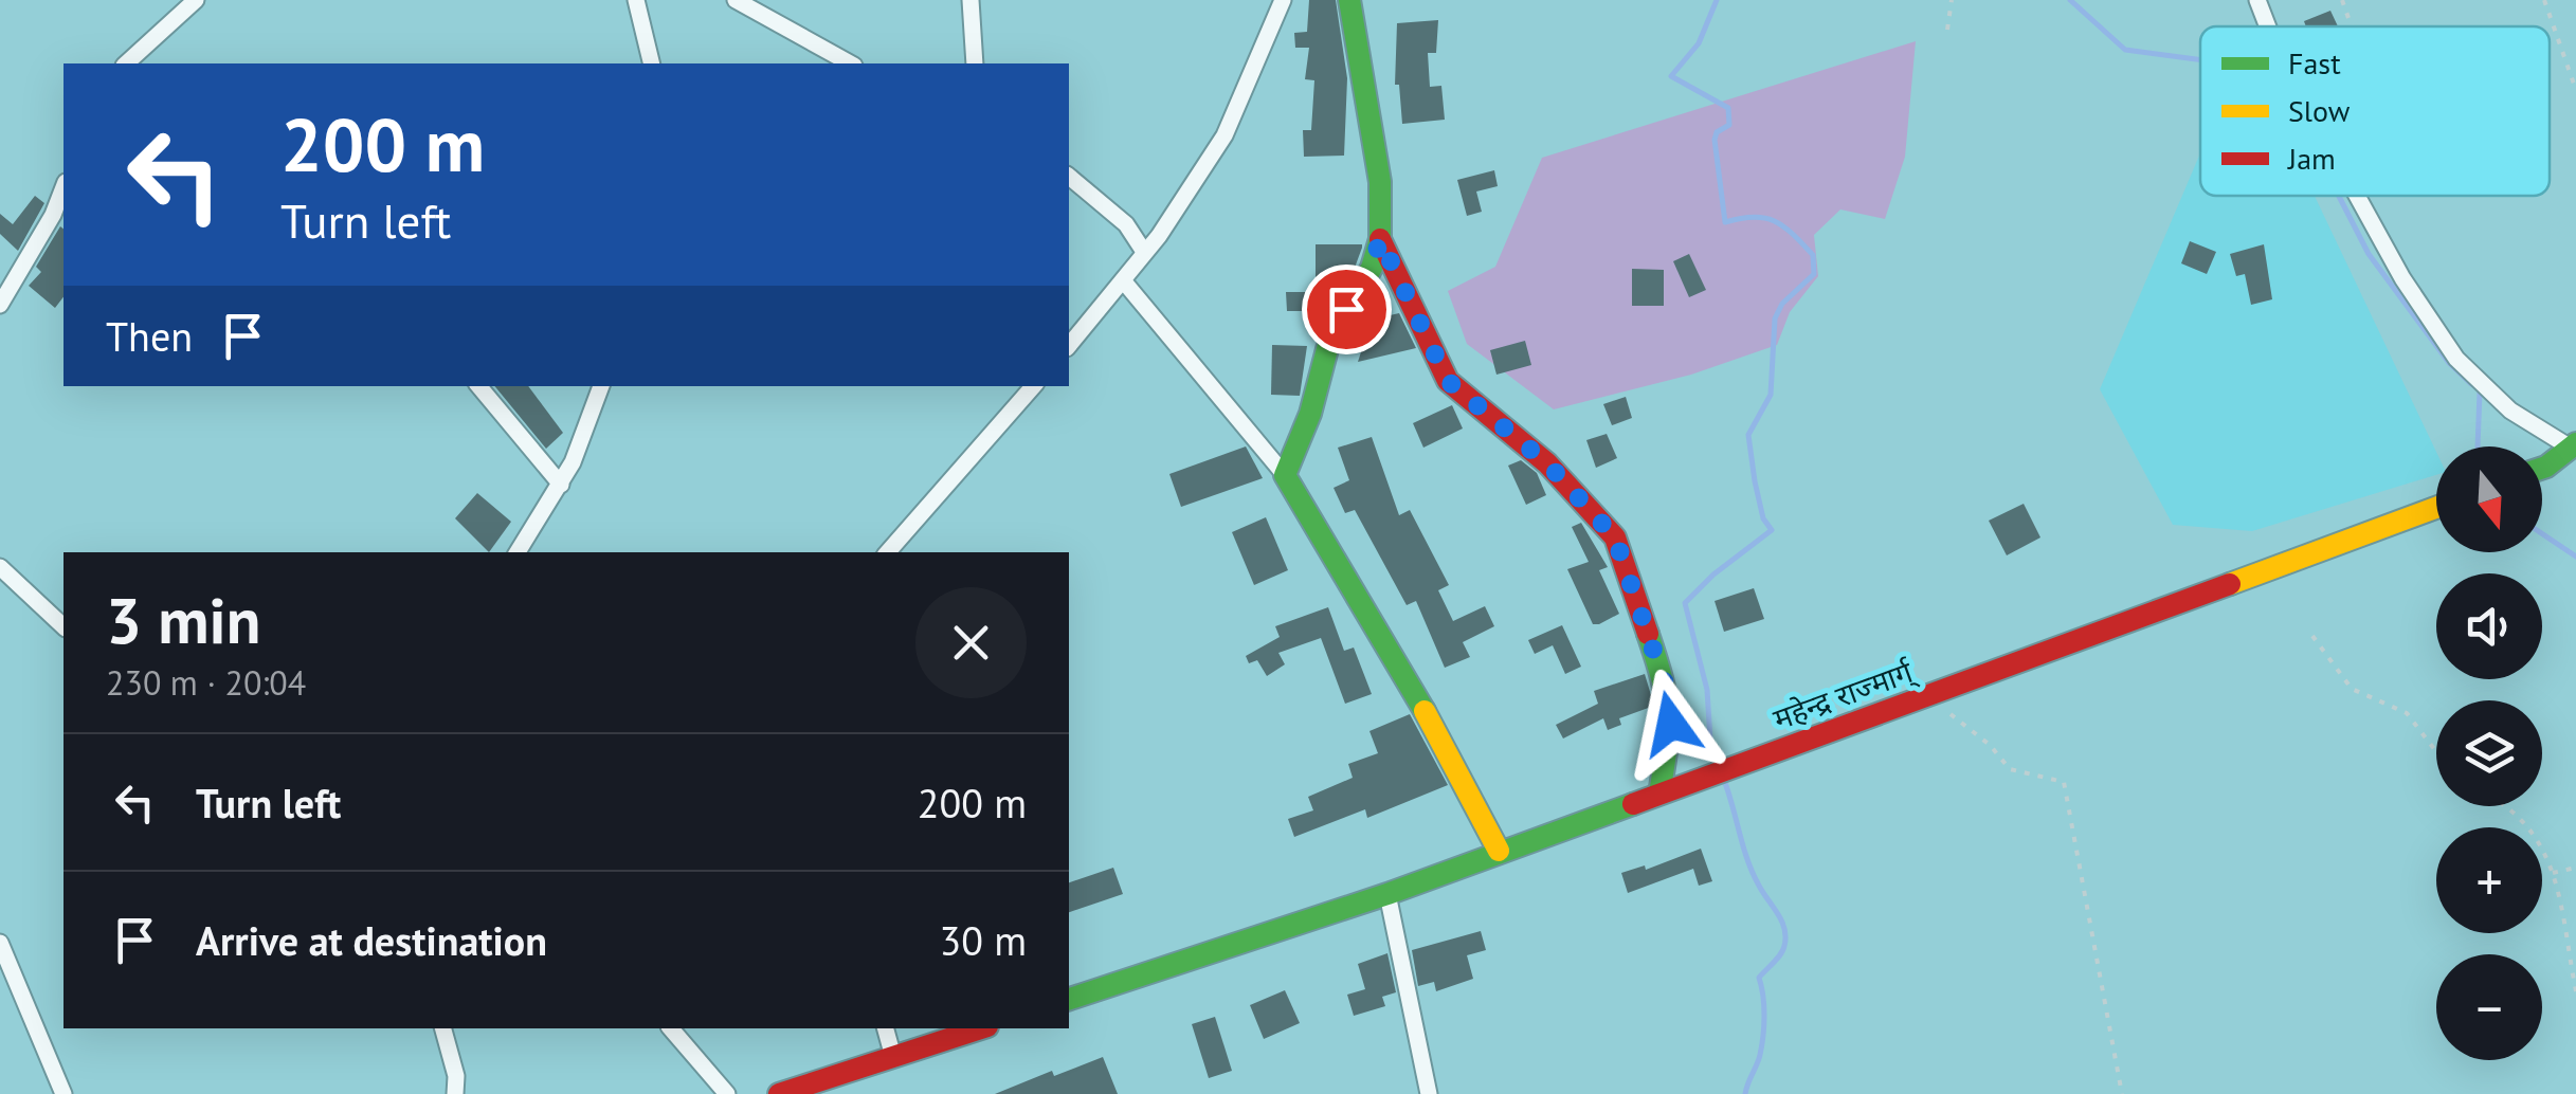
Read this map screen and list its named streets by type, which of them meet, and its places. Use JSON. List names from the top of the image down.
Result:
{
  "streets": {
    "main road": ["महेन्द्र राज्मार्ग्"]
  },
  "legend": ["Fast", "Slow", "Jam"],
  "north": "bottom",
  "page": {
    "turn": ["200 m", "Turn left"],
    "then": "Then",
    "map_buttons": ["+", "−"],
    "heading": ["3 min", "230 m · 20:04"],
    "list": [
      {
        "name": "Turn left",
        "value": "200 m"
      },
      {
        "name": "Arrive at destination",
        "value": "30 m"
      }
    ]
  }
}
